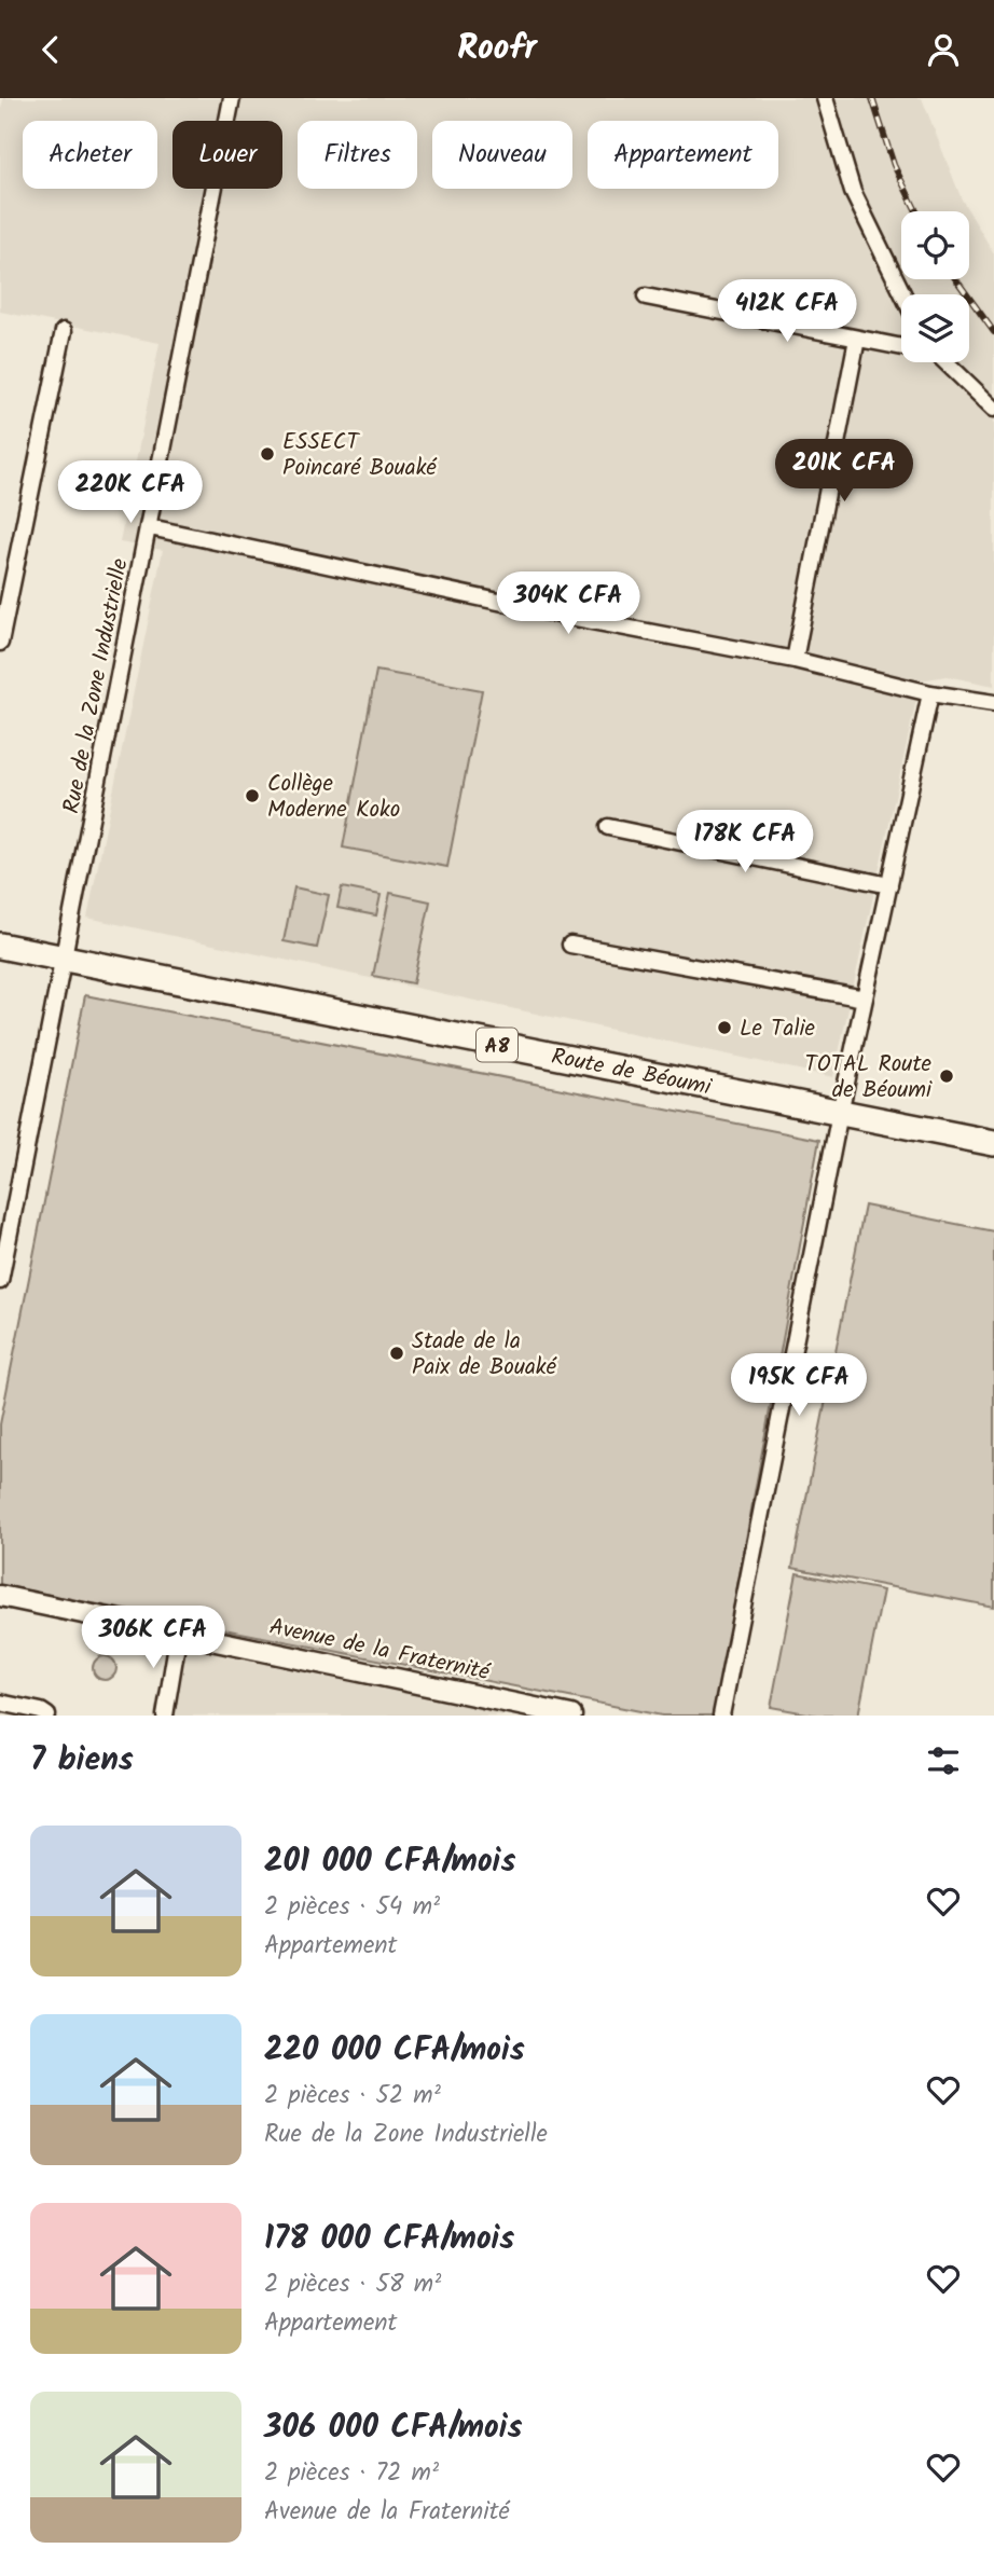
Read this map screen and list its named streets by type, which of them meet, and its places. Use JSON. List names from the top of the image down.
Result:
{
  "streets": {
    "main road": ["A8", "Route de Béoumi"],
    "street": ["Rue de la Zone Industrielle", "Avenue de la Fraternité"]
  },
  "crossings": [
    ["Rue de la Zone Industrielle", "Route de Béoumi"]
  ],
  "places": [
    "ESSECT Poincaré Bouaké",
    "Collège Moderne Koko",
    "Le Talie",
    "TOTAL Route de Béoumi",
    "Stade de la Paix de Bouaké"
  ],
  "page": {
    "header": "Roofr",
    "chip": [
      "Acheter",
      "Louer",
      "Filtres",
      "Nouveau",
      "Appartement"
    ],
    "price": [
      "412K CFA",
      "201K CFA",
      "220K CFA",
      "304K CFA",
      "178K CFA",
      "195K CFA",
      "306K CFA"
    ],
    "heading": "7 biens",
    "list": [
      {
        "name": "201 000 CFA/mois",
        "note": "2 pièces · 54 m² · Appartement"
      },
      {
        "name": "220 000 CFA/mois",
        "note": "2 pièces · 52 m² · Rue de la Zone Industrielle"
      },
      {
        "name": "178 000 CFA/mois",
        "note": "2 pièces · 58 m² · Appartement"
      },
      {
        "name": "306 000 CFA/mois",
        "note": "2 pièces · 72 m² · Avenue de la Fraternité"
      }
    ]
  }
}
